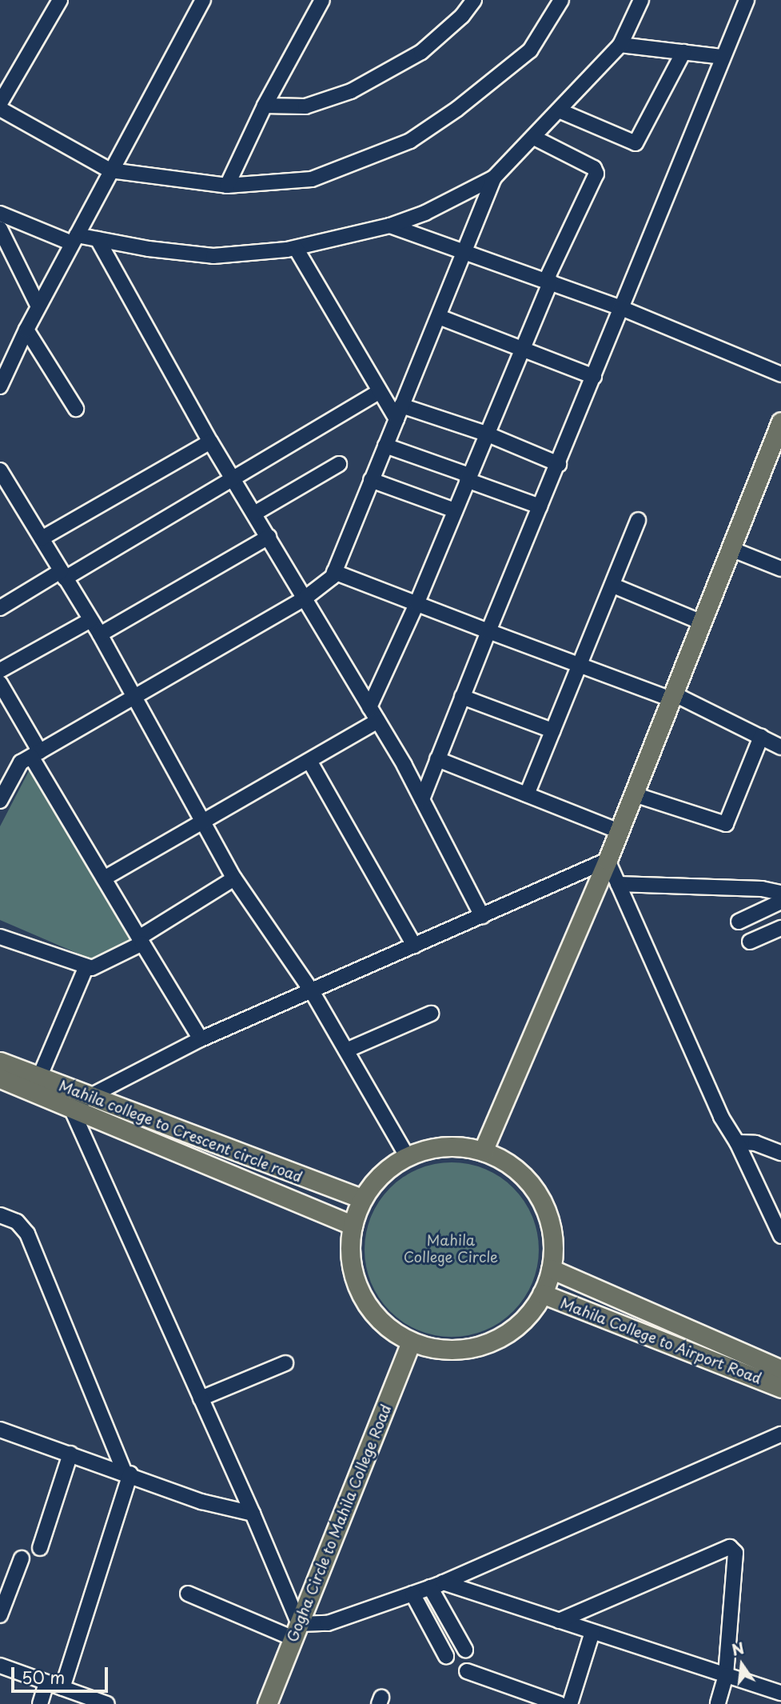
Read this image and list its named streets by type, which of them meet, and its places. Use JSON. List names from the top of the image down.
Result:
{
  "streets": {
    "main road": ["Mahila college to Crescent circle road", "Mahila College to Airport Road", "Gogha Circle to Mahila College Road"]
  },
  "parks": ["Mahila College Circle"],
  "scale_bar": "50 m",
  "north": "top"
}
